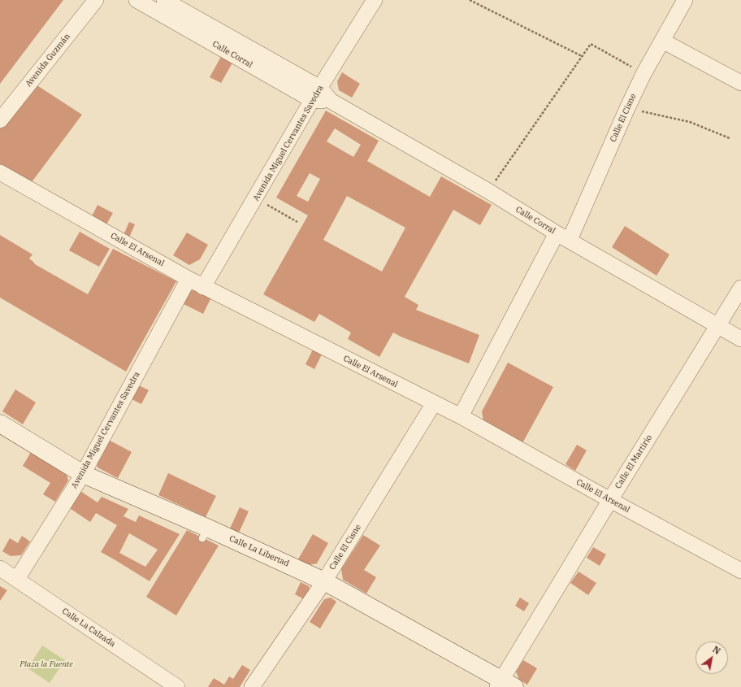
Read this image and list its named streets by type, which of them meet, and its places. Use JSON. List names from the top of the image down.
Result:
{
  "streets": {
    "street": [
      "Calle Corral",
      "Avenida Guzmán",
      "Calle El Cisne",
      "Avenida Miguel Cervantes Savedra",
      "Calle El Arsenal",
      "Calle El Martirio",
      "Calle La Libertad",
      "Calle La Calzada"
    ]
  },
  "crossings": [
    ["Calle Corral", "Calle El Cisne"],
    ["Calle Corral", "Avenida Miguel Cervantes Savedra"],
    ["Calle Corral", "Calle El Martirio"],
    ["Calle El Cisne", "Calle El Arsenal"],
    ["Calle El Cisne", "Calle La Libertad"],
    ["Avenida Miguel Cervantes Savedra", "Calle El Arsenal"],
    ["Avenida Miguel Cervantes Savedra", "Calle La Libertad"],
    ["Avenida Miguel Cervantes Savedra", "Calle La Calzada"],
    ["Calle El Arsenal", "Calle El Martirio"],
    ["Calle El Martirio", "Calle La Libertad"]
  ],
  "parks": ["Plaza la Fuente"],
  "north": "top right"
}
